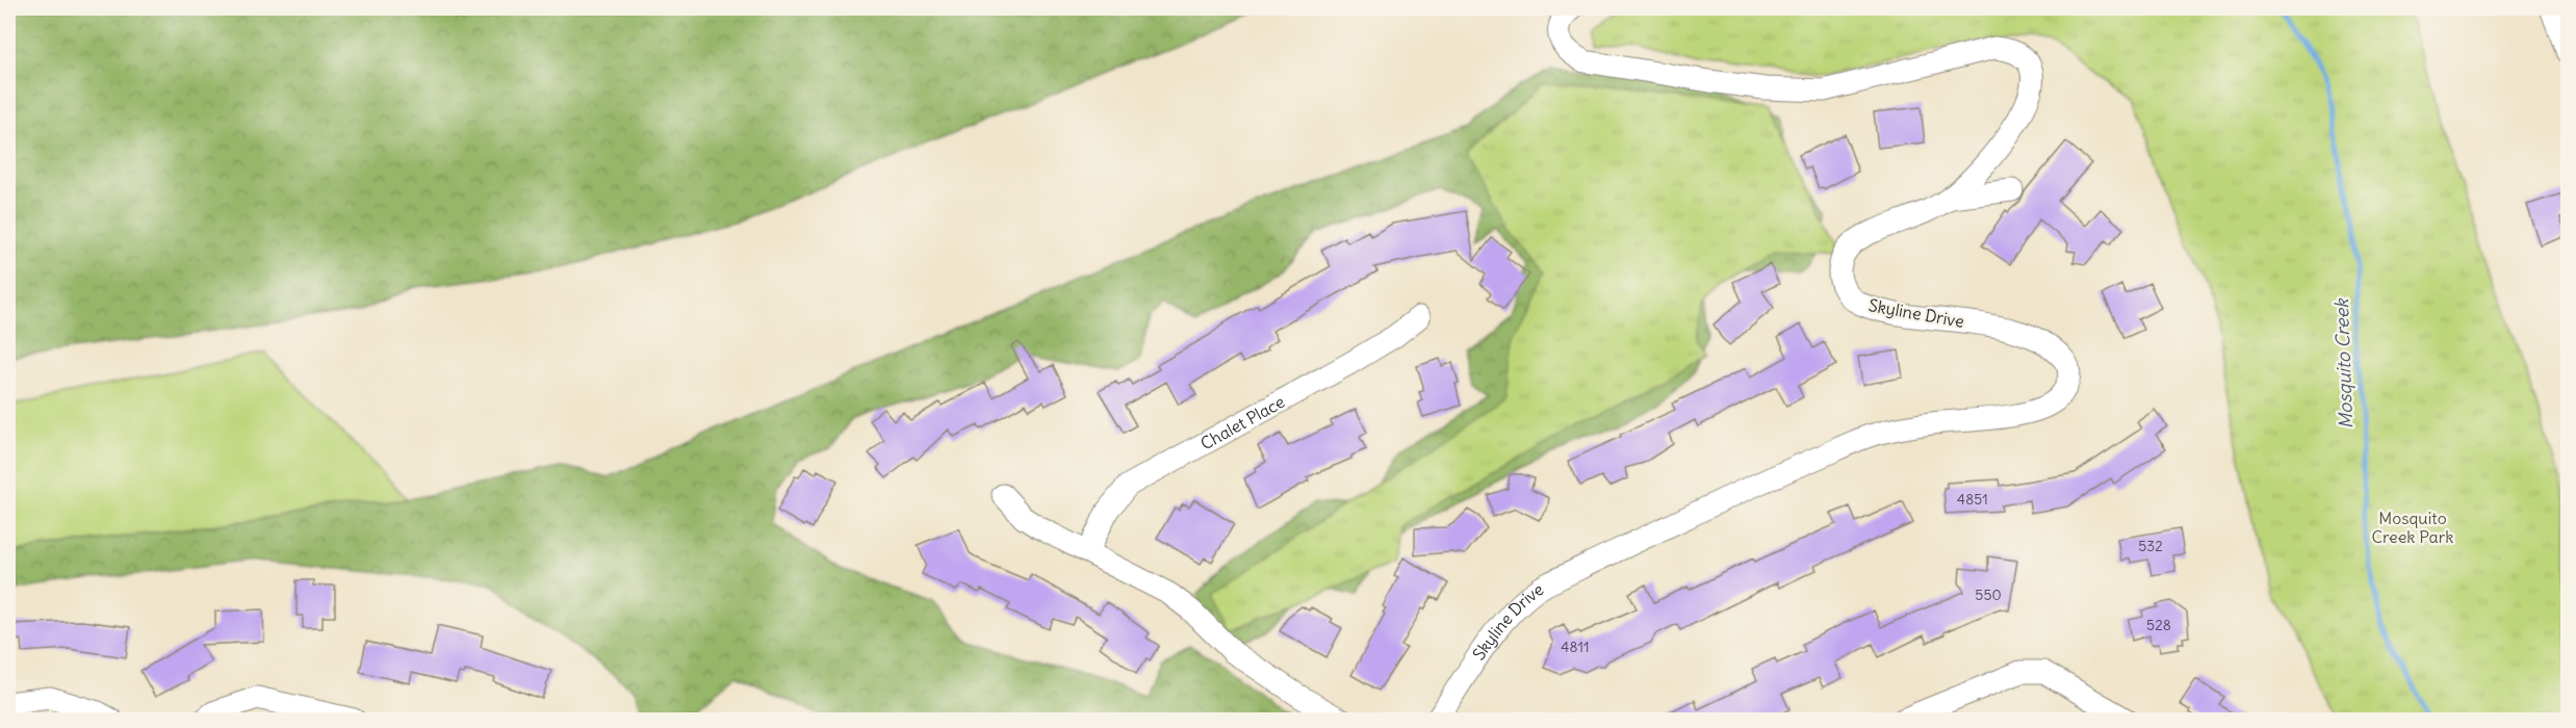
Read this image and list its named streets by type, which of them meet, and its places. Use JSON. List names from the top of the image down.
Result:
{
  "streets": {
    "street": ["Skyline Drive", "Chalet Place"]
  },
  "water": ["Mosquito Creek"],
  "parks": ["Mosquito Creek Park"],
  "house_numbers": [
    "4851",
    "532",
    "550",
    "528",
    "4811"
  ]
}
